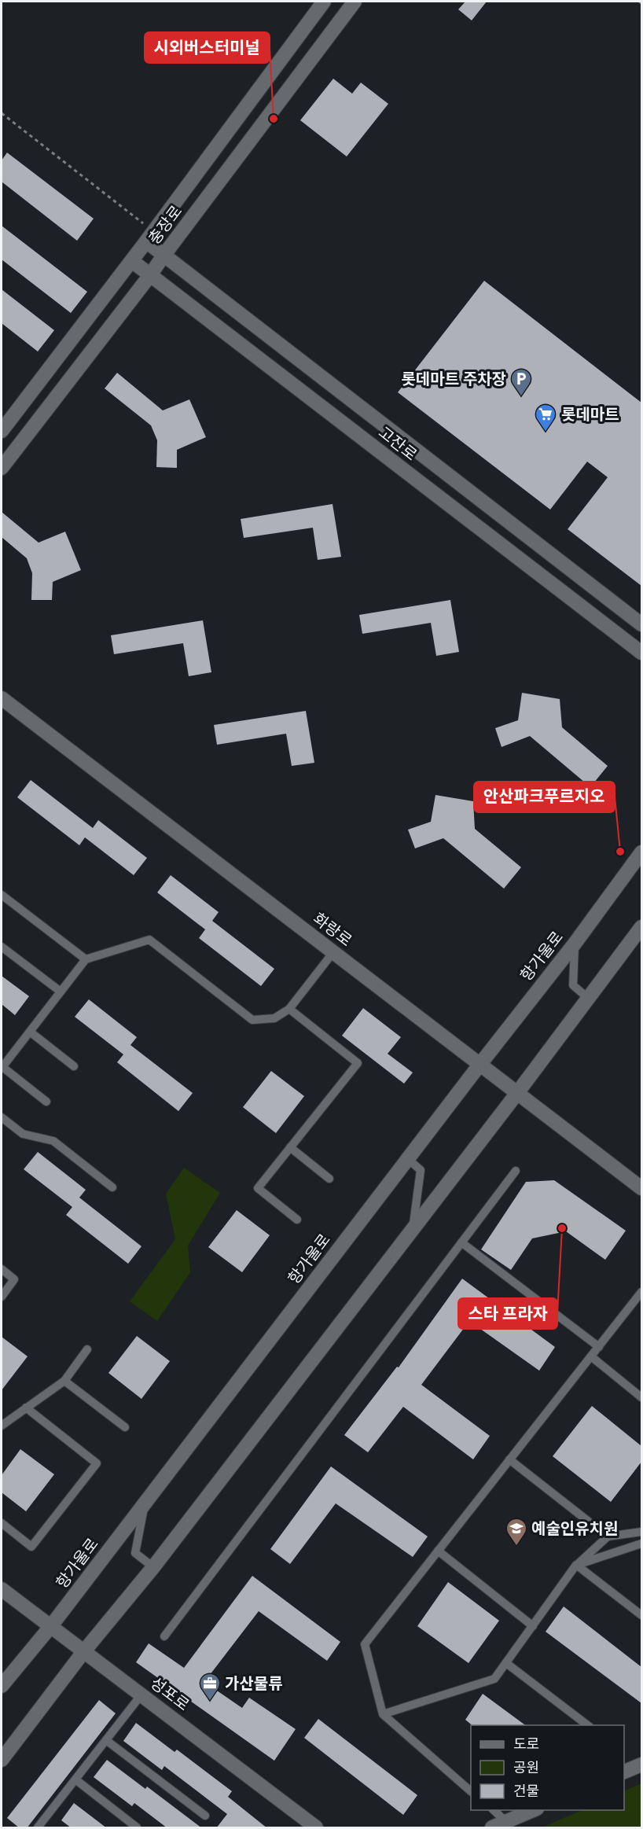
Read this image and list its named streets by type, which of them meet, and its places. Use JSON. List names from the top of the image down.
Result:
{
  "streets": {
    "street": [
      "충장로",
      "고잔로",
      "화랑로",
      "항가울로",
      "성포로"
    ]
  },
  "crossings": [
    ["충장로", "고잔로"],
    ["화랑로", "항가울로"],
    ["항가울로", "성포로"]
  ],
  "places": {
    "other": ["시외버스터미널", "안산파크푸르지오", "스타 프라자"],
    "parking": ["롯데마트 주차장"],
    "supermarket": ["롯데마트"],
    "school or university": ["예술인유치원"],
    "office": ["가산물류"]
  },
  "legend": ["도로", "공원", "건물"]
}
